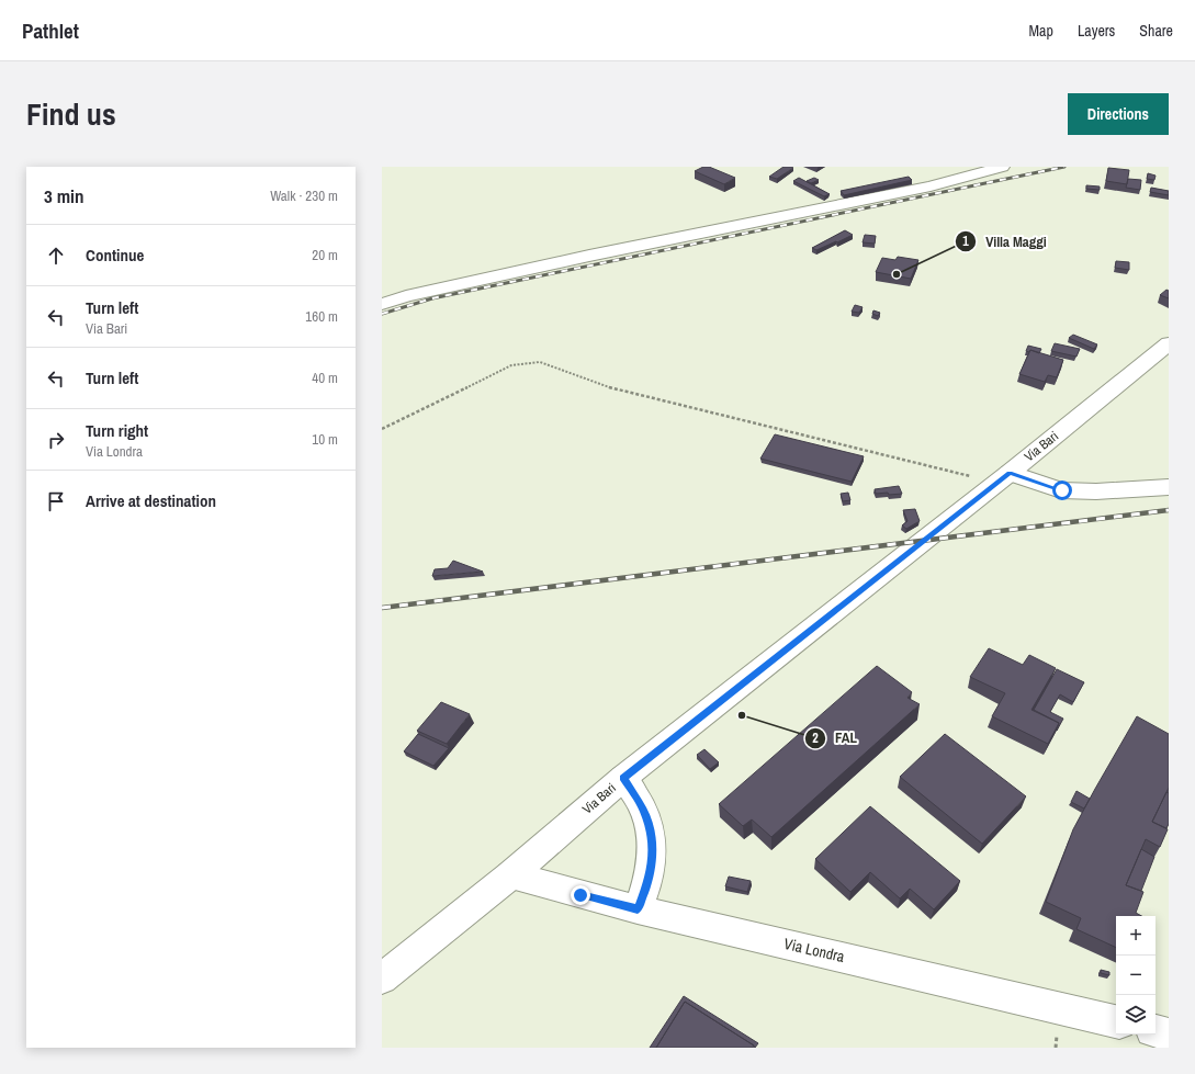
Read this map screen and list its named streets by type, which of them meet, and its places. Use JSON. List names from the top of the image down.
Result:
{
  "streets": {
    "street": ["Via Bari", "Via Londra"]
  },
  "crossings": [
    ["Via Bari", "Via Londra"]
  ],
  "places": ["Villa Maggi", "FAL"],
  "page": {
    "header": "Pathlet",
    "nav": ["Map", "Layers", "Share"],
    "title": "Find us",
    "buttons": "Directions",
    "heading": ["3 min", "Walk · 230 m"],
    "list": [
      ["Continue", "20 m"],
      ["Turn left", "Via Bari", "160 m"],
      ["Turn left", "40 m"],
      ["Turn right", "Via Londra", "10 m"],
      "Arrive at destination"
    ],
    "map_buttons": ["+", "−"]
  }
}
